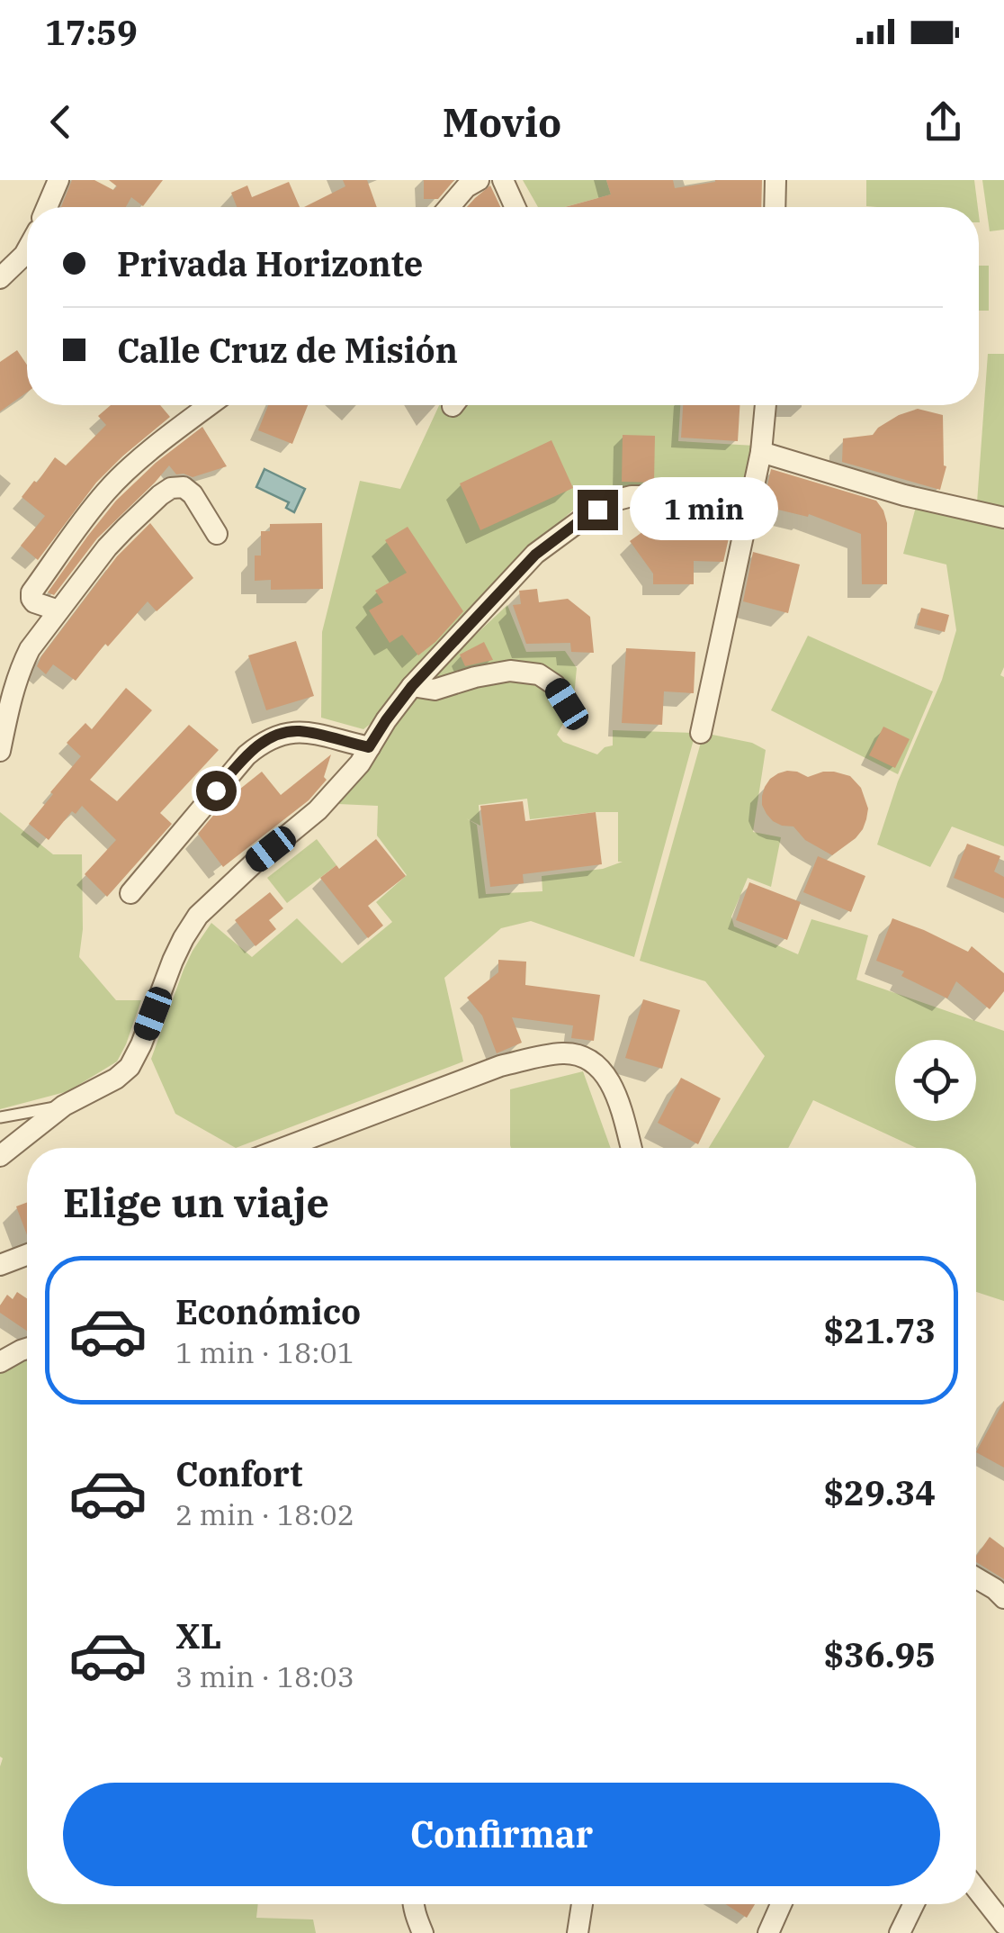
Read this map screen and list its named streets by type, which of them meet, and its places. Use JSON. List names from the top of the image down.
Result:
{
  "page": {
    "status": "17:59",
    "header": "Movio",
    "banner": ["Privada Horizonte", "Calle Cruz de Misión"],
    "bubble": "1 min",
    "heading": "Elige un viaje",
    "list": [
      {
        "name": "Económico",
        "note": "1 min · 18:01",
        "value": "$21.73"
      },
      {
        "name": "Confort",
        "note": "2 min · 18:02",
        "value": "$29.34"
      },
      {
        "name": "XL",
        "note": "3 min · 18:03",
        "value": "$36.95"
      }
    ],
    "buttons": "Confirmar"
  }
}
